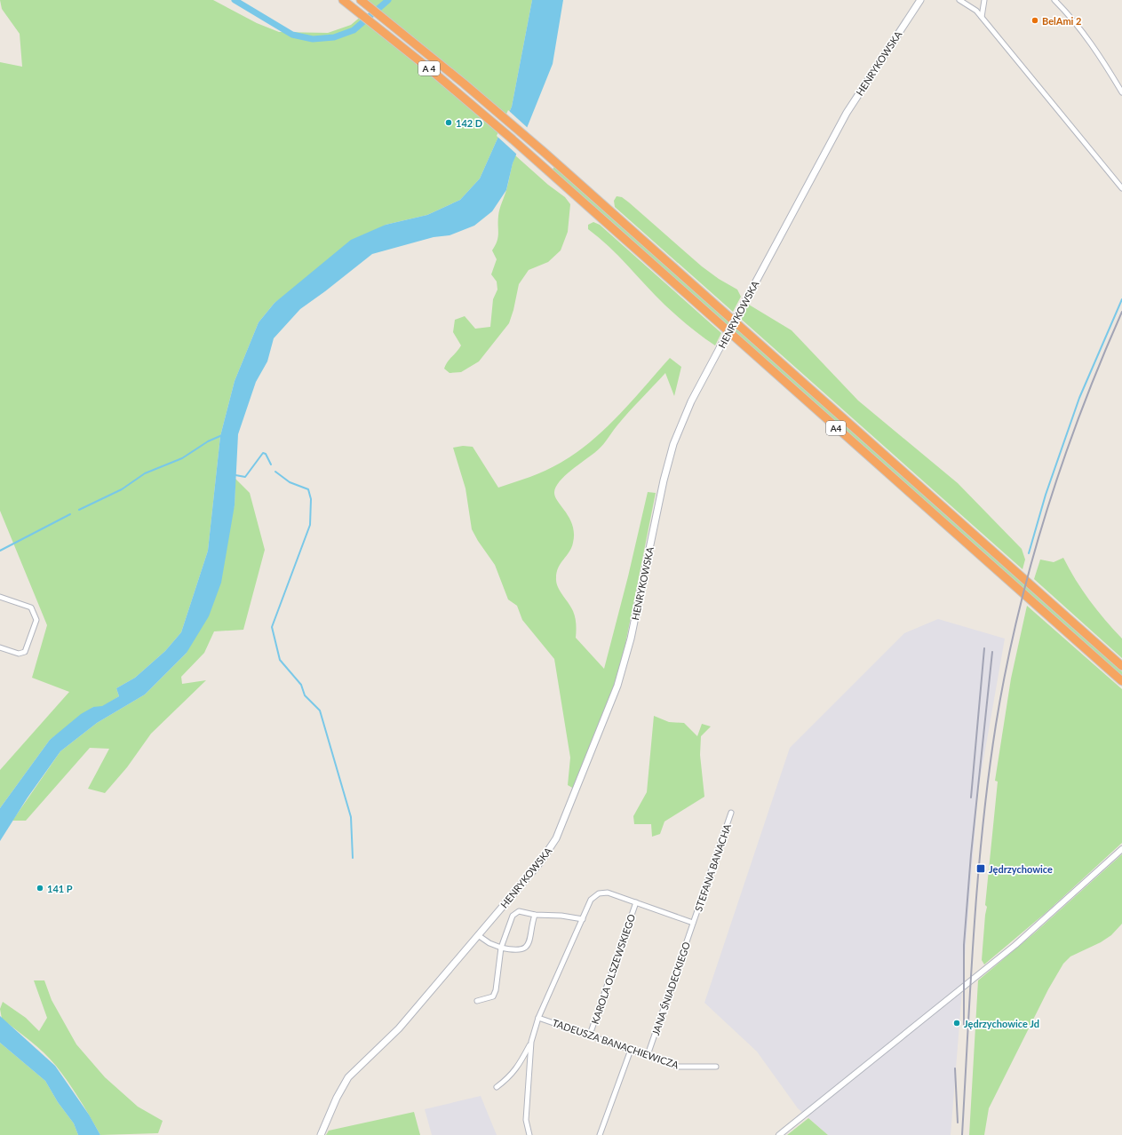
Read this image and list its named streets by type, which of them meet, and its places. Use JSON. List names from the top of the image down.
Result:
{
  "streets": {
    "highway": ["A 4", "A4"],
    "main road": ["HENRYKOWSKA"],
    "street": [
      "STEFANA BANACHA",
      "KAROLA OLSZEWSKIEGO",
      "JANA ŚNIADECKIEGO",
      "TADEUSZA BANACHIEWICZA"
    ]
  },
  "crossings": [
    ["A 4", "A4"],
    ["STEFANA BANACHA", "JANA ŚNIADECKIEGO"],
    ["KAROLA OLSZEWSKIEGO", "TADEUSZA BANACHIEWICZA"],
    ["JANA ŚNIADECKIEGO", "TADEUSZA BANACHIEWICZA"]
  ],
  "places": {
    "other": [
      "BelAmi 2",
      "142 D",
      "141 P",
      "Jędrzychowice Jd"
    ],
    "transit": ["Jędrzychowice"]
  }
}
